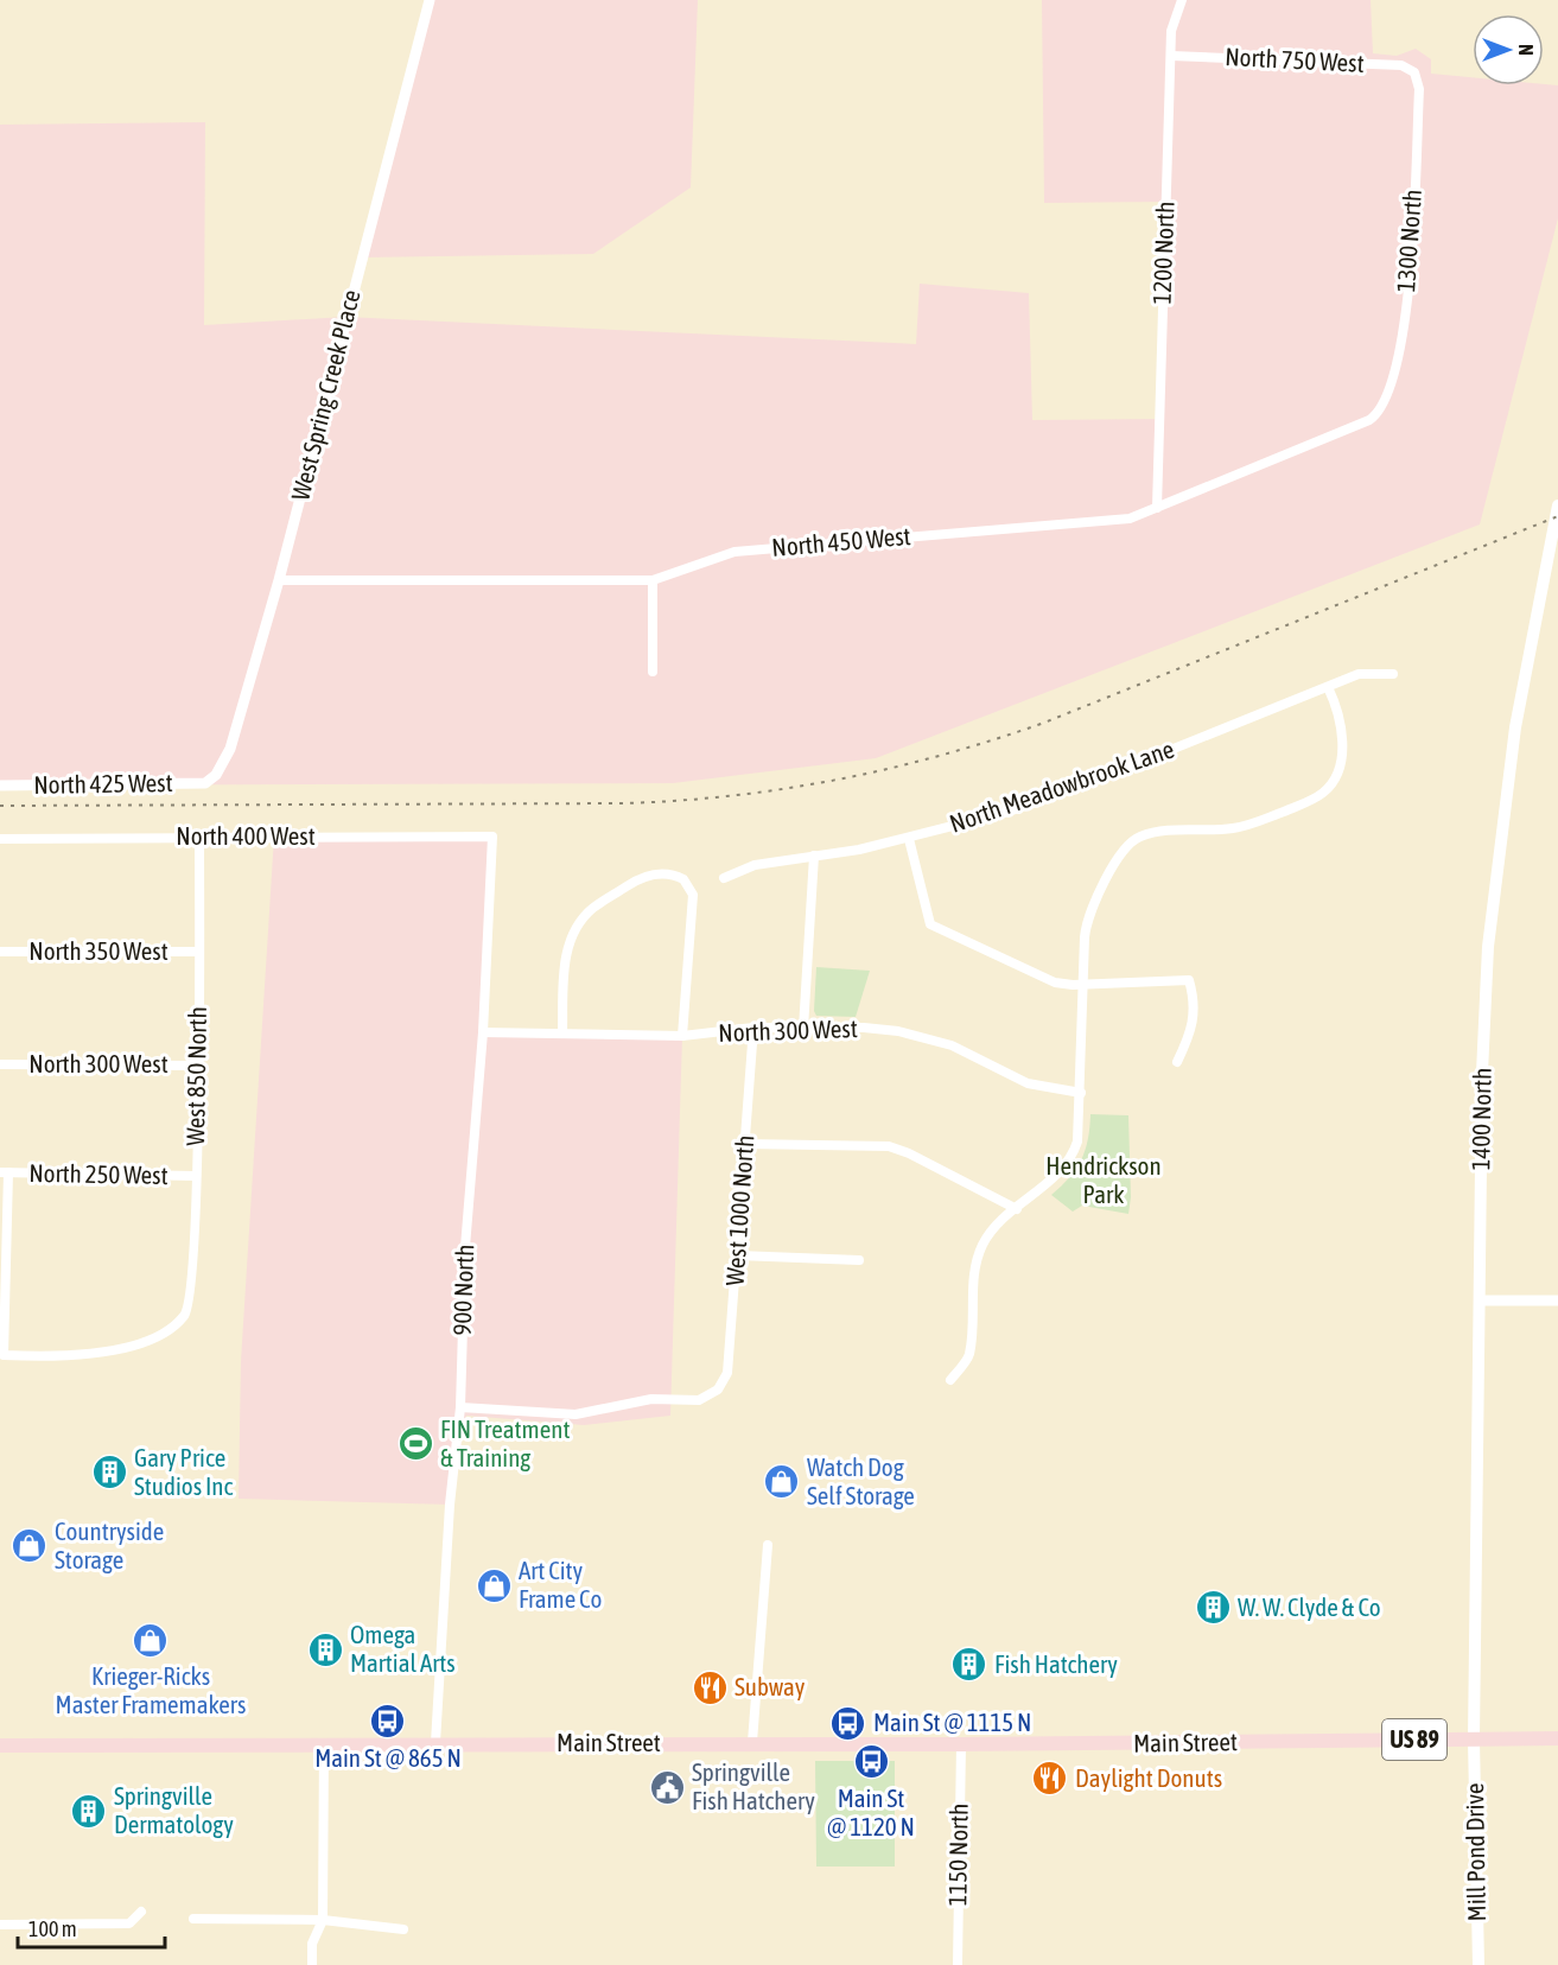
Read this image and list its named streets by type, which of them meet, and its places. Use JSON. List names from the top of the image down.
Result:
{
  "streets": {
    "main road": [
      "1400 North",
      "US 89",
      "Main Street",
      "Mill Pond Drive"
    ],
    "street": [
      "North 750 West",
      "1300 North",
      "1200 North",
      "West Spring Creek Place",
      "North 450 West",
      "North 425 West",
      "North Meadowbrook Lane",
      "North 400 West",
      "North 350 West",
      "North 300 West",
      "West 850 North",
      "North 250 West",
      "West 1000 North",
      "900 North",
      "1150 North"
    ]
  },
  "crossings": [
    ["North 750 West", "1300 North"],
    ["North 750 West", "1200 North"],
    ["1300 North", "North 450 West"],
    ["1200 North", "North 450 West"],
    ["West Spring Creek Place", "North 450 West"],
    ["West Spring Creek Place", "North 425 West"],
    ["North 400 West", "West 850 North"],
    ["North 400 West", "900 North"],
    ["North 350 West", "West 850 North"],
    ["North 300 West", "West 850 North"],
    ["North 300 West", "West 1000 North"],
    ["North 300 West", "900 North"],
    ["West 850 North", "North 250 West"],
    ["1400 North", "US 89"],
    ["1400 North", "Main Street"],
    ["1400 North", "Mill Pond Drive"],
    ["West 1000 North", "900 North"],
    ["900 North", "Main Street"],
    ["US 89", "Main Street"],
    ["US 89", "Mill Pond Drive"],
    ["Main Street", "Mill Pond Drive"],
    ["Main Street", "1150 North"]
  ],
  "parks": ["Hendrickson Park"],
  "places": {
    "sports": ["FIN Treatment & Training"],
    "building": [
      "Gary Price Studios Inc",
      "W. W. Clyde & Co",
      "Omega Martial Arts",
      "Fish Hatchery",
      "Springville Dermatology"
    ],
    "shop": [
      "Watch Dog Self Storage",
      "Countryside Storage",
      "Art City Frame Co",
      "Krieger-Ricks Master Framemakers"
    ],
    "restaurant": ["Subway", "Daylight Donuts"],
    "bus stop": ["Main St @ 865 N", "Main St @ 1115 N", "Main St @ 1120 N"],
    "public building": ["Springville Fish Hatchery"]
  },
  "scale_bar": "100 m",
  "north": "right"
}
